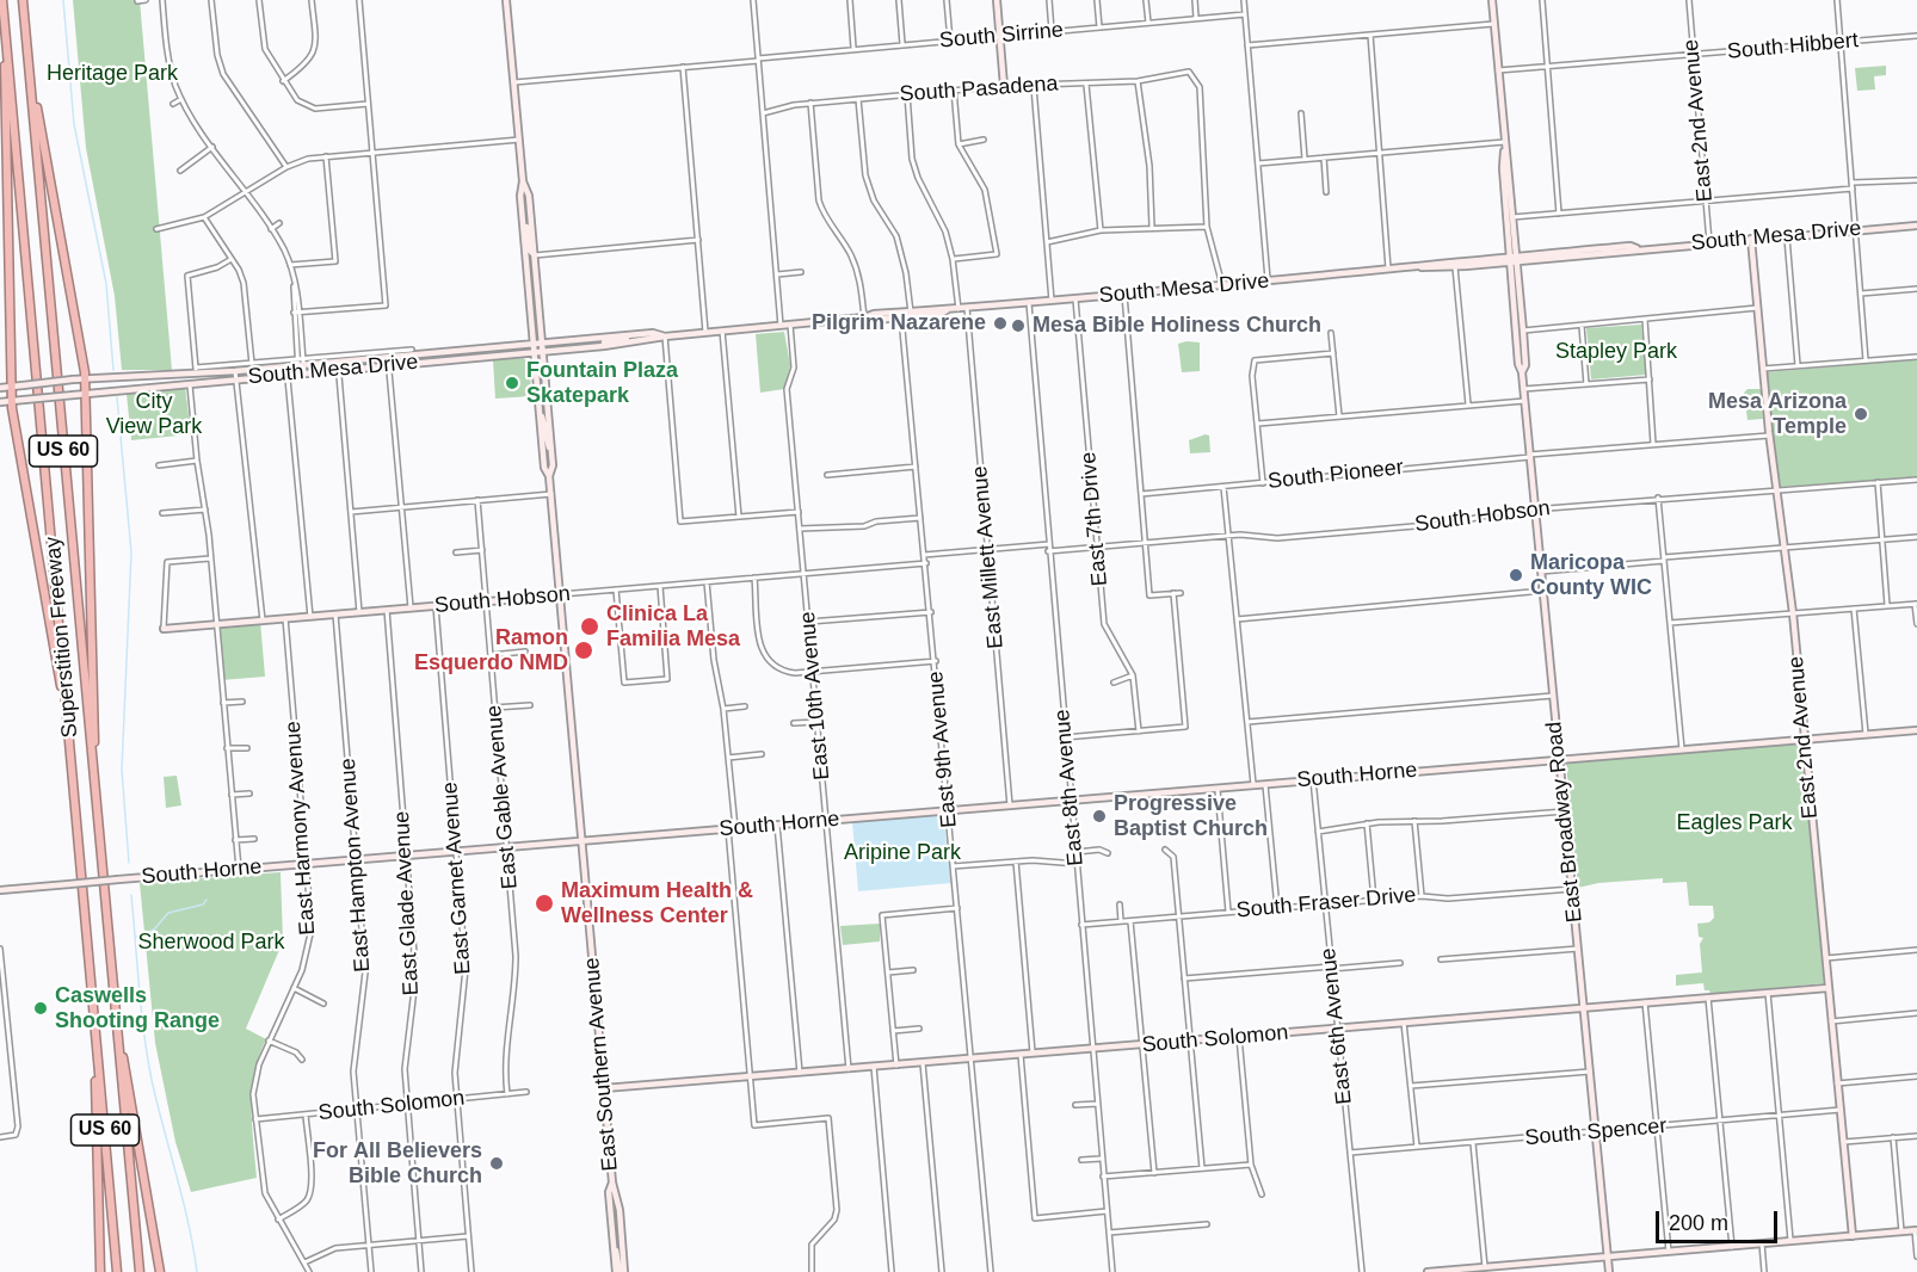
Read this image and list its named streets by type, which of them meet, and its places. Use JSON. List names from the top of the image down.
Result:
{
  "streets": {
    "highway": ["US 60", "Superstition Freeway"],
    "main road": [
      "East 2nd Avenue",
      "South Mesa Drive",
      "South Hobson",
      "South Horne",
      "East Broadway Road",
      "South Solomon",
      "East Southern Avenue"
    ],
    "street": [
      "South Sirrine",
      "South Hibbert",
      "South Pasadena",
      "South Pioneer",
      "East 7th Drive",
      "East Millett Avenue",
      "East 10th Avenue",
      "East 9th Avenue",
      "East 8th Avenue",
      "East Gable Avenue",
      "East Harmony Avenue",
      "East Hampton Avenue",
      "East Garnet Avenue",
      "East Glade Avenue",
      "South Fraser Drive",
      "East 6th Avenue",
      "South Spencer"
    ]
  },
  "crossings": [
    ["South Sirrine", "East Southern Avenue"],
    ["South Hibbert", "East 2nd Avenue"],
    ["South Hibbert", "East Broadway Road"],
    ["East 2nd Avenue", "South Mesa Drive"],
    ["East 2nd Avenue", "South Pioneer"],
    ["East 2nd Avenue", "South Hobson"],
    ["East 2nd Avenue", "South Solomon"],
    ["East 2nd Avenue", "South Spencer"],
    ["South Mesa Drive", "East 7th Drive"],
    ["South Mesa Drive", "East Millett Avenue"],
    ["South Mesa Drive", "East 10th Avenue"],
    ["South Mesa Drive", "East 9th Avenue"],
    ["South Mesa Drive", "East 8th Avenue"],
    ["South Mesa Drive", "East Broadway Road"],
    ["South Mesa Drive", "East Southern Avenue"],
    ["South Pioneer", "East Broadway Road"],
    ["South Hobson", "East 7th Drive"],
    ["South Hobson", "East 10th Avenue"],
    ["South Hobson", "East 9th Avenue"],
    ["South Hobson", "East 8th Avenue"],
    ["South Hobson", "East Gable Avenue"],
    ["South Hobson", "East Broadway Road"],
    ["South Hobson", "East Harmony Avenue"],
    ["South Hobson", "East Hampton Avenue"],
    ["South Hobson", "East Garnet Avenue"],
    ["South Hobson", "East Glade Avenue"],
    ["South Hobson", "East Southern Avenue"],
    ["East Millett Avenue", "South Horne"],
    ["East 10th Avenue", "South Horne"],
    ["East 10th Avenue", "South Solomon"],
    ["East 9th Avenue", "South Horne"],
    ["East 9th Avenue", "South Solomon"],
    ["South Horne", "East 8th Avenue"],
    ["South Horne", "East Gable Avenue"],
    ["South Horne", "East Broadway Road"],
    ["South Horne", "East Harmony Avenue"],
    ["South Horne", "East Hampton Avenue"],
    ["South Horne", "East Garnet Avenue"],
    ["South Horne", "East Glade Avenue"],
    ["South Horne", "East 6th Avenue"],
    ["South Horne", "East Southern Avenue"],
    ["East 8th Avenue", "South Fraser Drive"],
    ["East 8th Avenue", "South Solomon"],
    ["East Gable Avenue", "South Solomon"],
    ["East Broadway Road", "South Fraser Drive"],
    ["East Broadway Road", "South Solomon"],
    ["East Broadway Road", "South Spencer"],
    ["East Harmony Avenue", "South Solomon"],
    ["East Hampton Avenue", "South Solomon"],
    ["East Garnet Avenue", "South Solomon"],
    ["East Glade Avenue", "South Solomon"],
    ["South Fraser Drive", "East 6th Avenue"],
    ["East 6th Avenue", "South Solomon"],
    ["East 6th Avenue", "South Spencer"],
    ["South Solomon", "East Southern Avenue"]
  ],
  "parks": [
    "Heritage Park",
    "Stapley Park",
    "City View Park",
    "Eagles Park",
    "Aripine Park",
    "Sherwood Park"
  ],
  "places": [
    "Pilgrim Nazarene",
    "Mesa Bible Holiness Church",
    "Fountain Plaza Skatepark",
    "Mesa Arizona Temple",
    "Maricopa County WIC",
    "Clinica La Familia Mesa",
    "Ramon Esquerdo NMD",
    "Progressive Baptist Church",
    "Maximum Health & Wellness Center",
    "Caswells Shooting Range",
    "For All Believers Bible Church"
  ],
  "scale_bar": "200 m"
}
